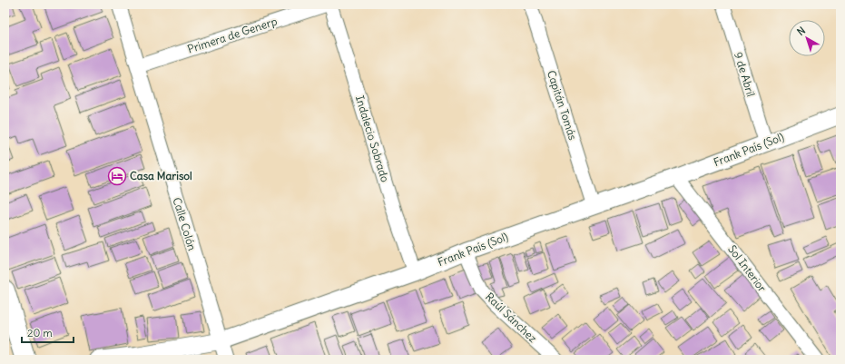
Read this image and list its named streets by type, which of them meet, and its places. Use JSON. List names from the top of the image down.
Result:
{
  "streets": {
    "street": [
      "Primera de Generp",
      "9 de Abril",
      "Capitán Tomás",
      "Indalecio Sobrado",
      "Frank País (Sol)",
      "Calle Colón",
      "Sol Interior",
      "Raúl Sánchez"
    ]
  },
  "crossings": [
    ["Primera de Generp", "Calle Colón"],
    ["9 de Abril", "Frank País (Sol)"],
    ["Capitán Tomás", "Frank País (Sol)"],
    ["Indalecio Sobrado", "Frank País (Sol)"],
    ["Frank País (Sol)", "Calle Colón"],
    ["Frank País (Sol)", "Sol Interior"],
    ["Frank País (Sol)", "Raúl Sánchez"]
  ],
  "places": {
    "hotel": ["Casa Marisol"]
  },
  "scale_bar": "20 m",
  "north": "top left"
}
